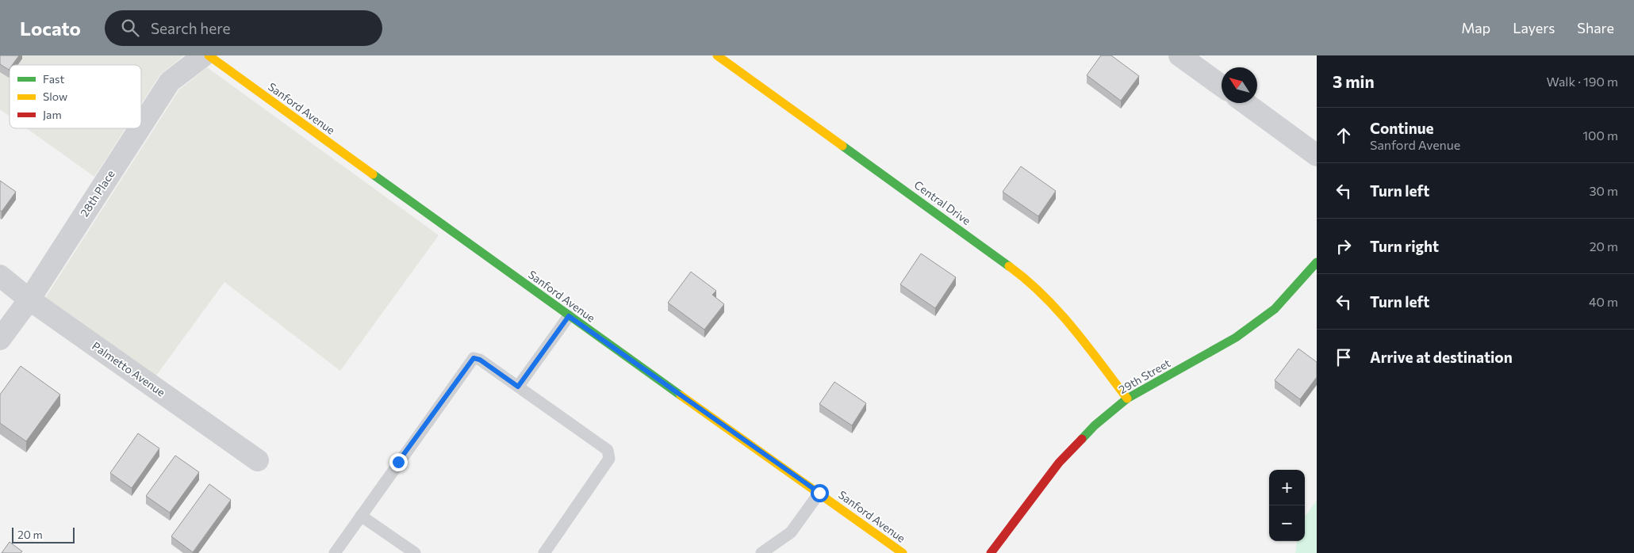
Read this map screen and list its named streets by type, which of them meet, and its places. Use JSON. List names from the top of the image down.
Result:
{
  "streets": {
    "street": [
      "Sanford Avenue",
      "28th Place",
      "Central Drive",
      "Palmetto Avenue",
      "29th Street"
    ]
  },
  "crossings": [
    ["28th Place", "Palmetto Avenue"],
    ["Central Drive", "29th Street"]
  ],
  "legend": ["Fast", "Slow", "Jam"],
  "scale_bar": "20 m",
  "north": "top left",
  "page": {
    "header": "Locato",
    "search": "Search here",
    "nav": ["Map", "Layers", "Share"],
    "heading": ["3 min", "Walk · 190 m"],
    "list": [
      ["Continue", "Sanford Avenue", "100 m"],
      ["Turn left", "30 m"],
      ["Turn right", "20 m"],
      ["Turn left", "40 m"],
      "Arrive at destination"
    ],
    "map_buttons": ["+", "−"],
    "scale": "20 m"
  }
}
